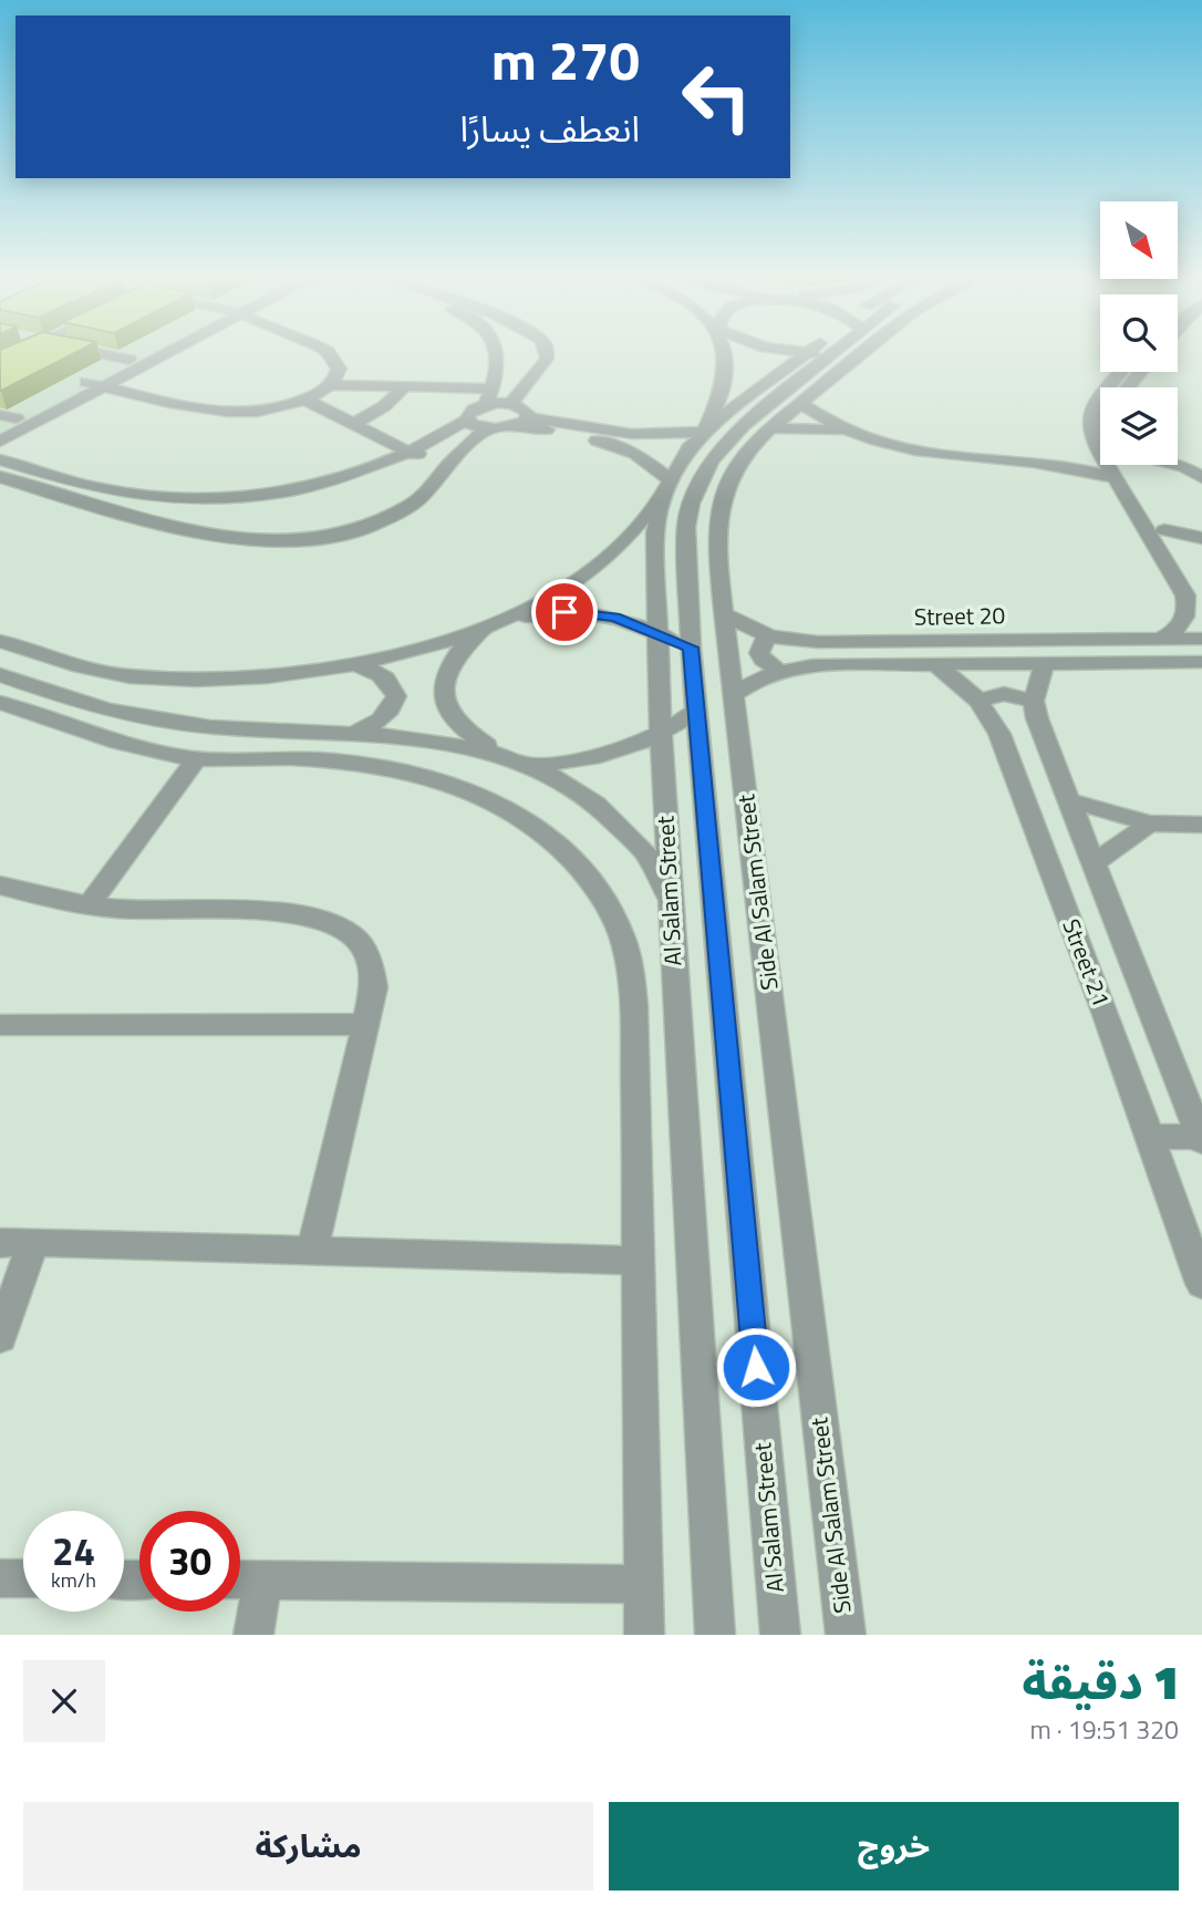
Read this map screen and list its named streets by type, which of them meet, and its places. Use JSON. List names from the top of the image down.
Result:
{
  "streets": {
    "street": [
      "Street 20",
      "Al Salam Street",
      "Side Al Salam Street",
      "Street 21"
    ]
  },
  "crossings": [
    ["Street 20", "Side Al Salam Street"],
    ["Street 20", "Street 21"],
    ["Al Salam Street", "Side Al Salam Street"]
  ],
  "north": "bottom right",
  "page": {
    "turn": ["270 m", "انعطف يسارًا"],
    "speed": "24 km/h",
    "limit": "30",
    "heading": ["1 دقيقة", "320 m · 19:51"],
    "buttons": ["خروج", "مشاركة"]
  }
}
